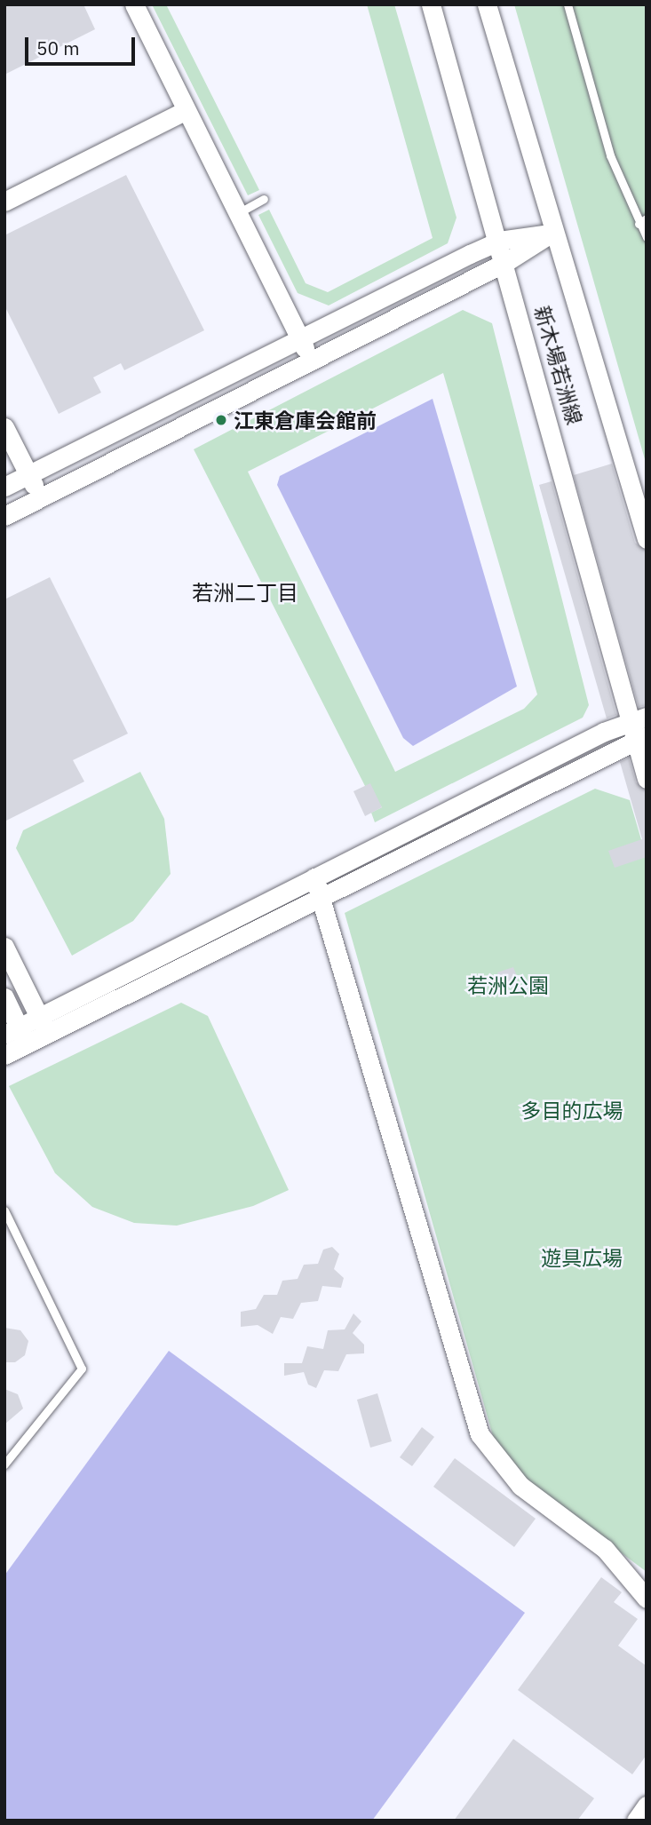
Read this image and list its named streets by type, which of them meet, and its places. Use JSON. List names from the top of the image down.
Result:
{
  "streets": {
    "street": ["新木場若洲線"]
  },
  "districts": ["若洲二丁目"],
  "parks": ["若洲公園", "多目的広場", "遊具広場"],
  "places": ["江東倉庫会館前"],
  "scale_bar": "50 m"
}
